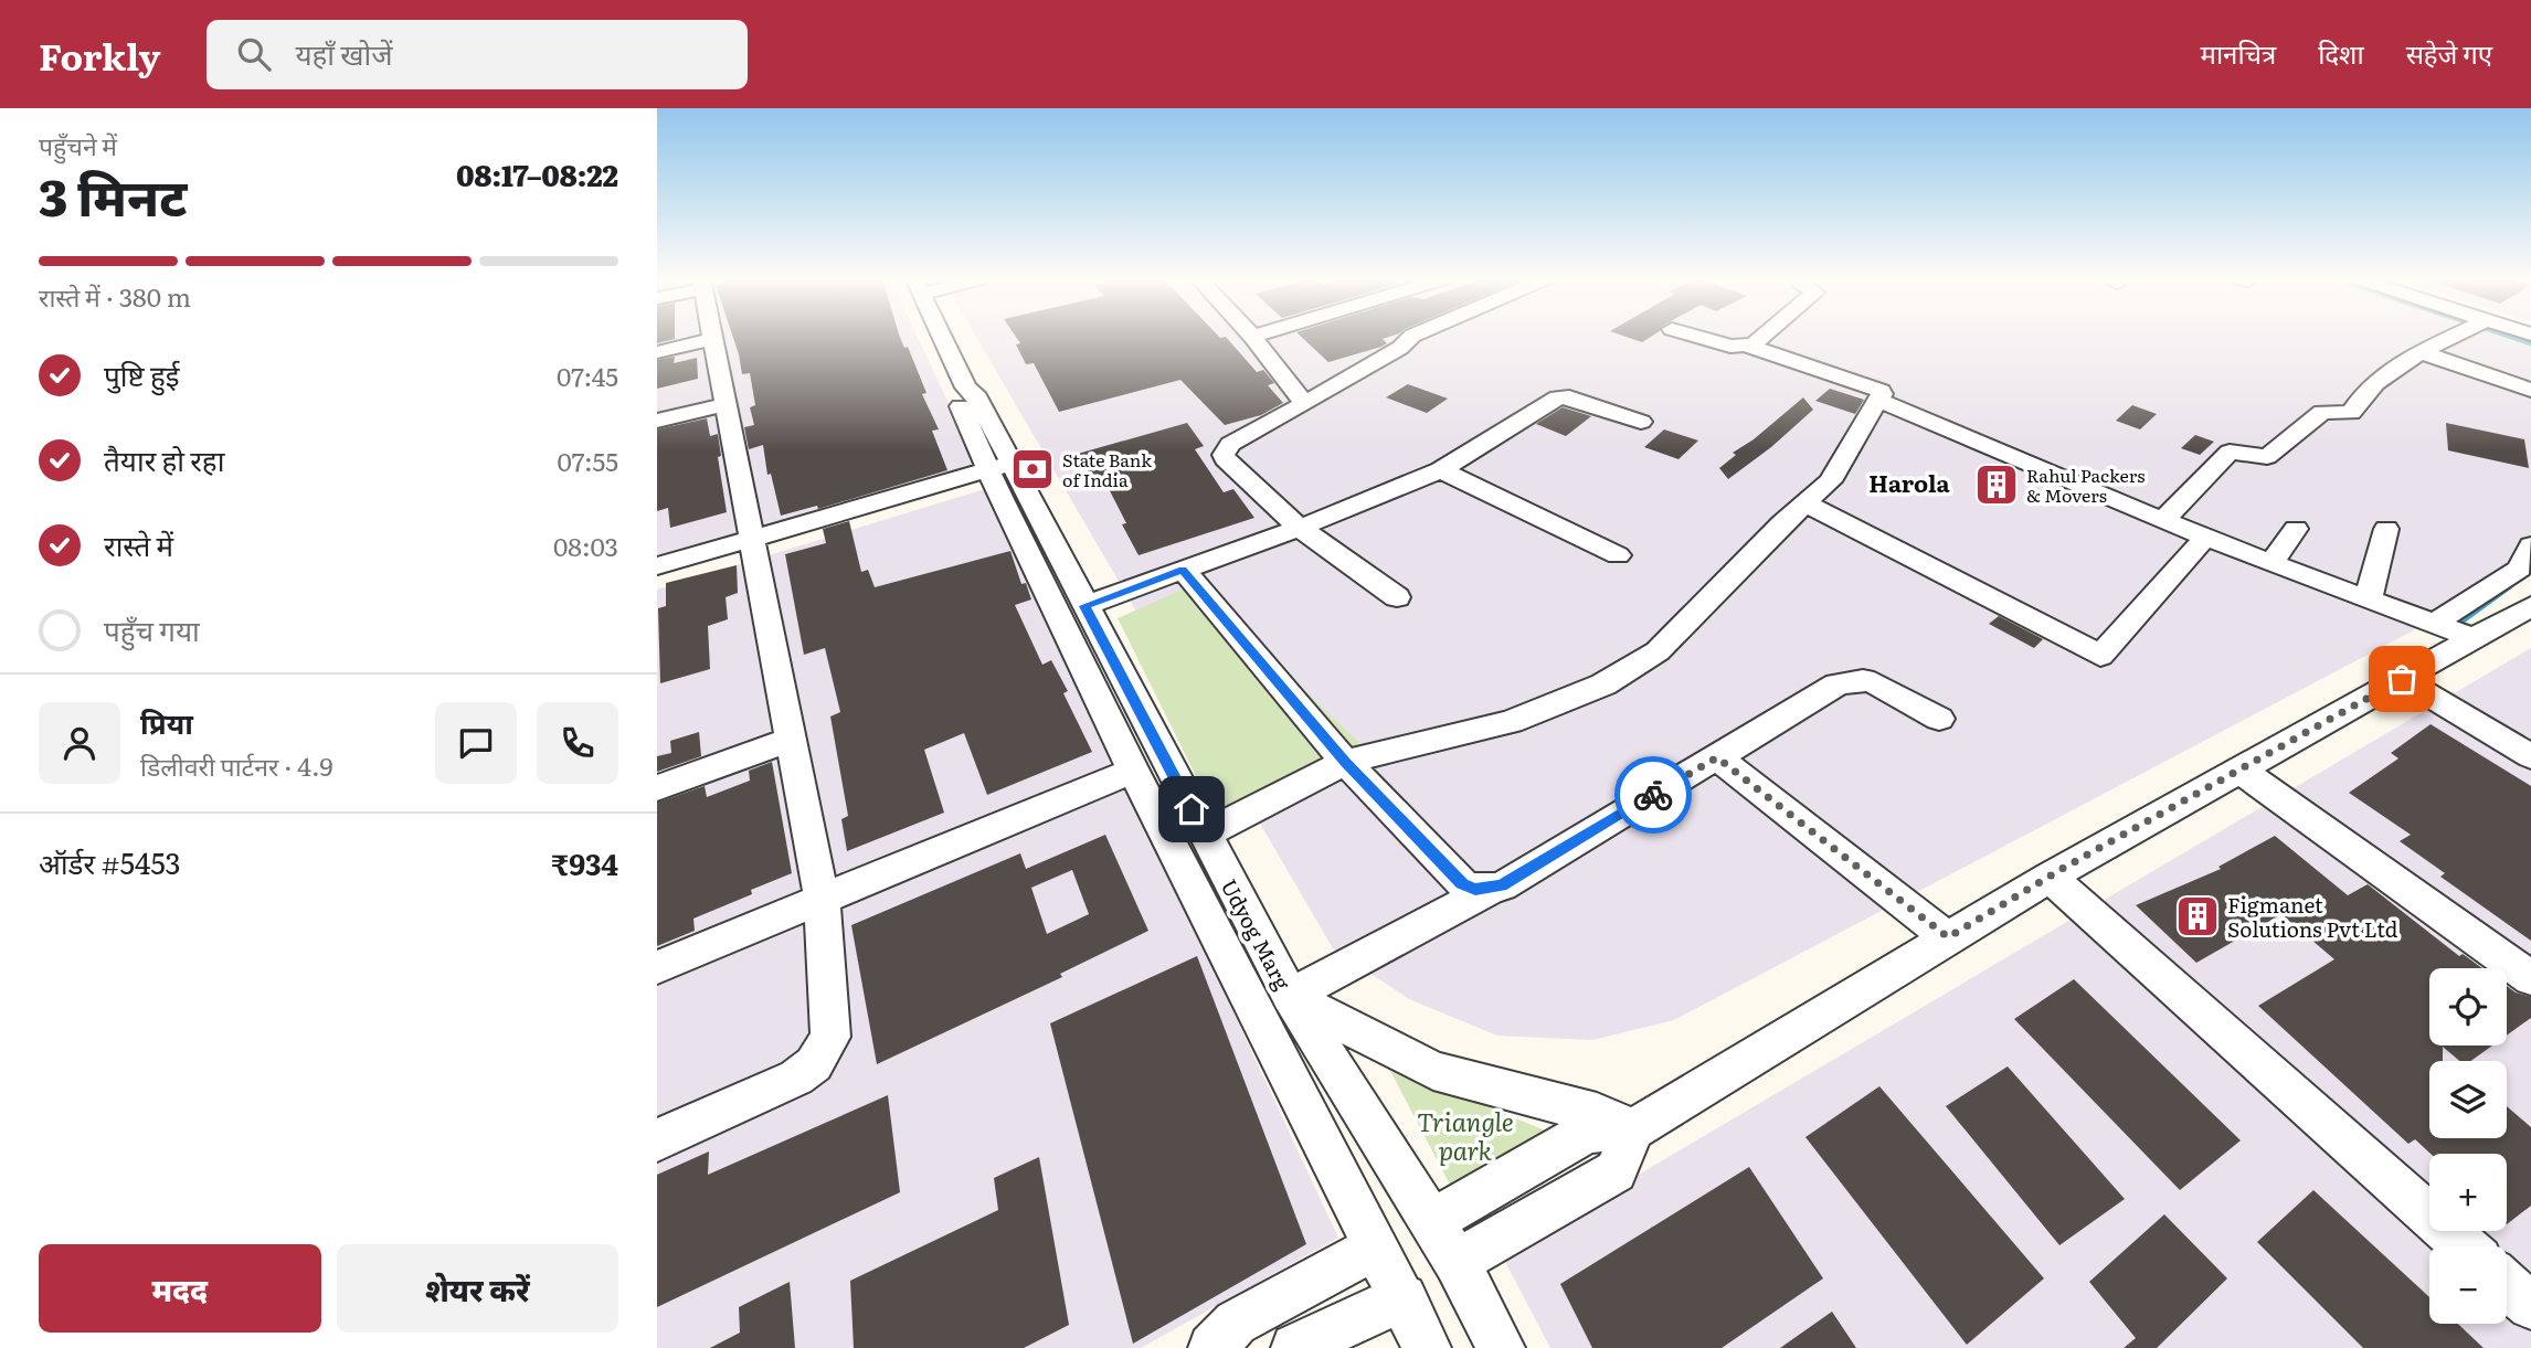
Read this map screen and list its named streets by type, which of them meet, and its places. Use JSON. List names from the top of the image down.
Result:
{
  "streets": {
    "street": ["Udyog Marg"]
  },
  "districts": ["Harola"],
  "parks": ["Triangle park"],
  "places": {
    "bank": ["State Bank of India"],
    "building": ["Rahul Packers & Movers", "Figmanet Solutions Pvt Ltd"]
  },
  "page": {
    "header": "Forkly",
    "search": "यहाँ खोजें",
    "nav": ["मानचित्र", "दिशा", "सहेजे गए"],
    "heading": ["3 मिनट", "पहुँचने में", "08:17–08:22"],
    "panel": [
      "प्रिया",
      "डिलीवरी पार्टनर · 4.9",
      "ऑर्डर #5453",
      "₹934"
    ],
    "bar": "रास्ते में · 380 m",
    "list": [
      ["पुष्टि हुई", "07:45"],
      ["तैयार हो रहा", "07:55"],
      ["रास्ते में", "08:03"],
      "पहुँच गया"
    ],
    "map_buttons": ["+", "−"],
    "buttons": ["मदद", "शेयर करें"]
  }
}
